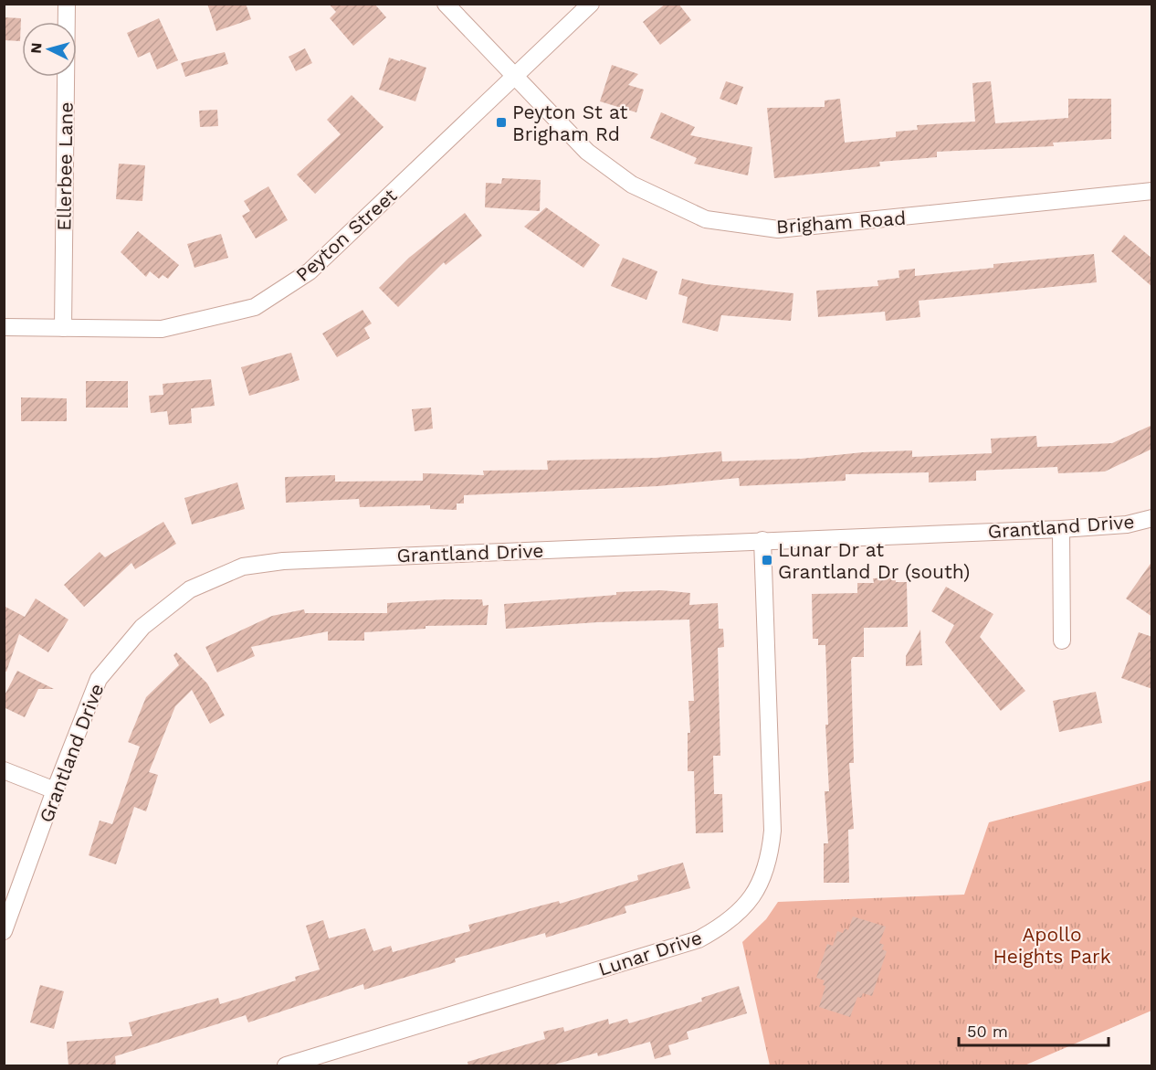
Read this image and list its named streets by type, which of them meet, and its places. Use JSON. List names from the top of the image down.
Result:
{
  "streets": {
    "street": [
      "Ellerbee Lane",
      "Brigham Road",
      "Peyton Street",
      "Grantland Drive",
      "Lunar Drive"
    ]
  },
  "crossings": [
    ["Ellerbee Lane", "Peyton Street"],
    ["Brigham Road", "Peyton Street"],
    ["Grantland Drive", "Lunar Drive"]
  ],
  "parks": ["Apollo Heights Park"],
  "places": {
    "transit": ["Peyton St at Brigham Rd", "Lunar Dr at Grantland Dr (south)"]
  },
  "scale_bar": "50 m",
  "north": "left"
}
